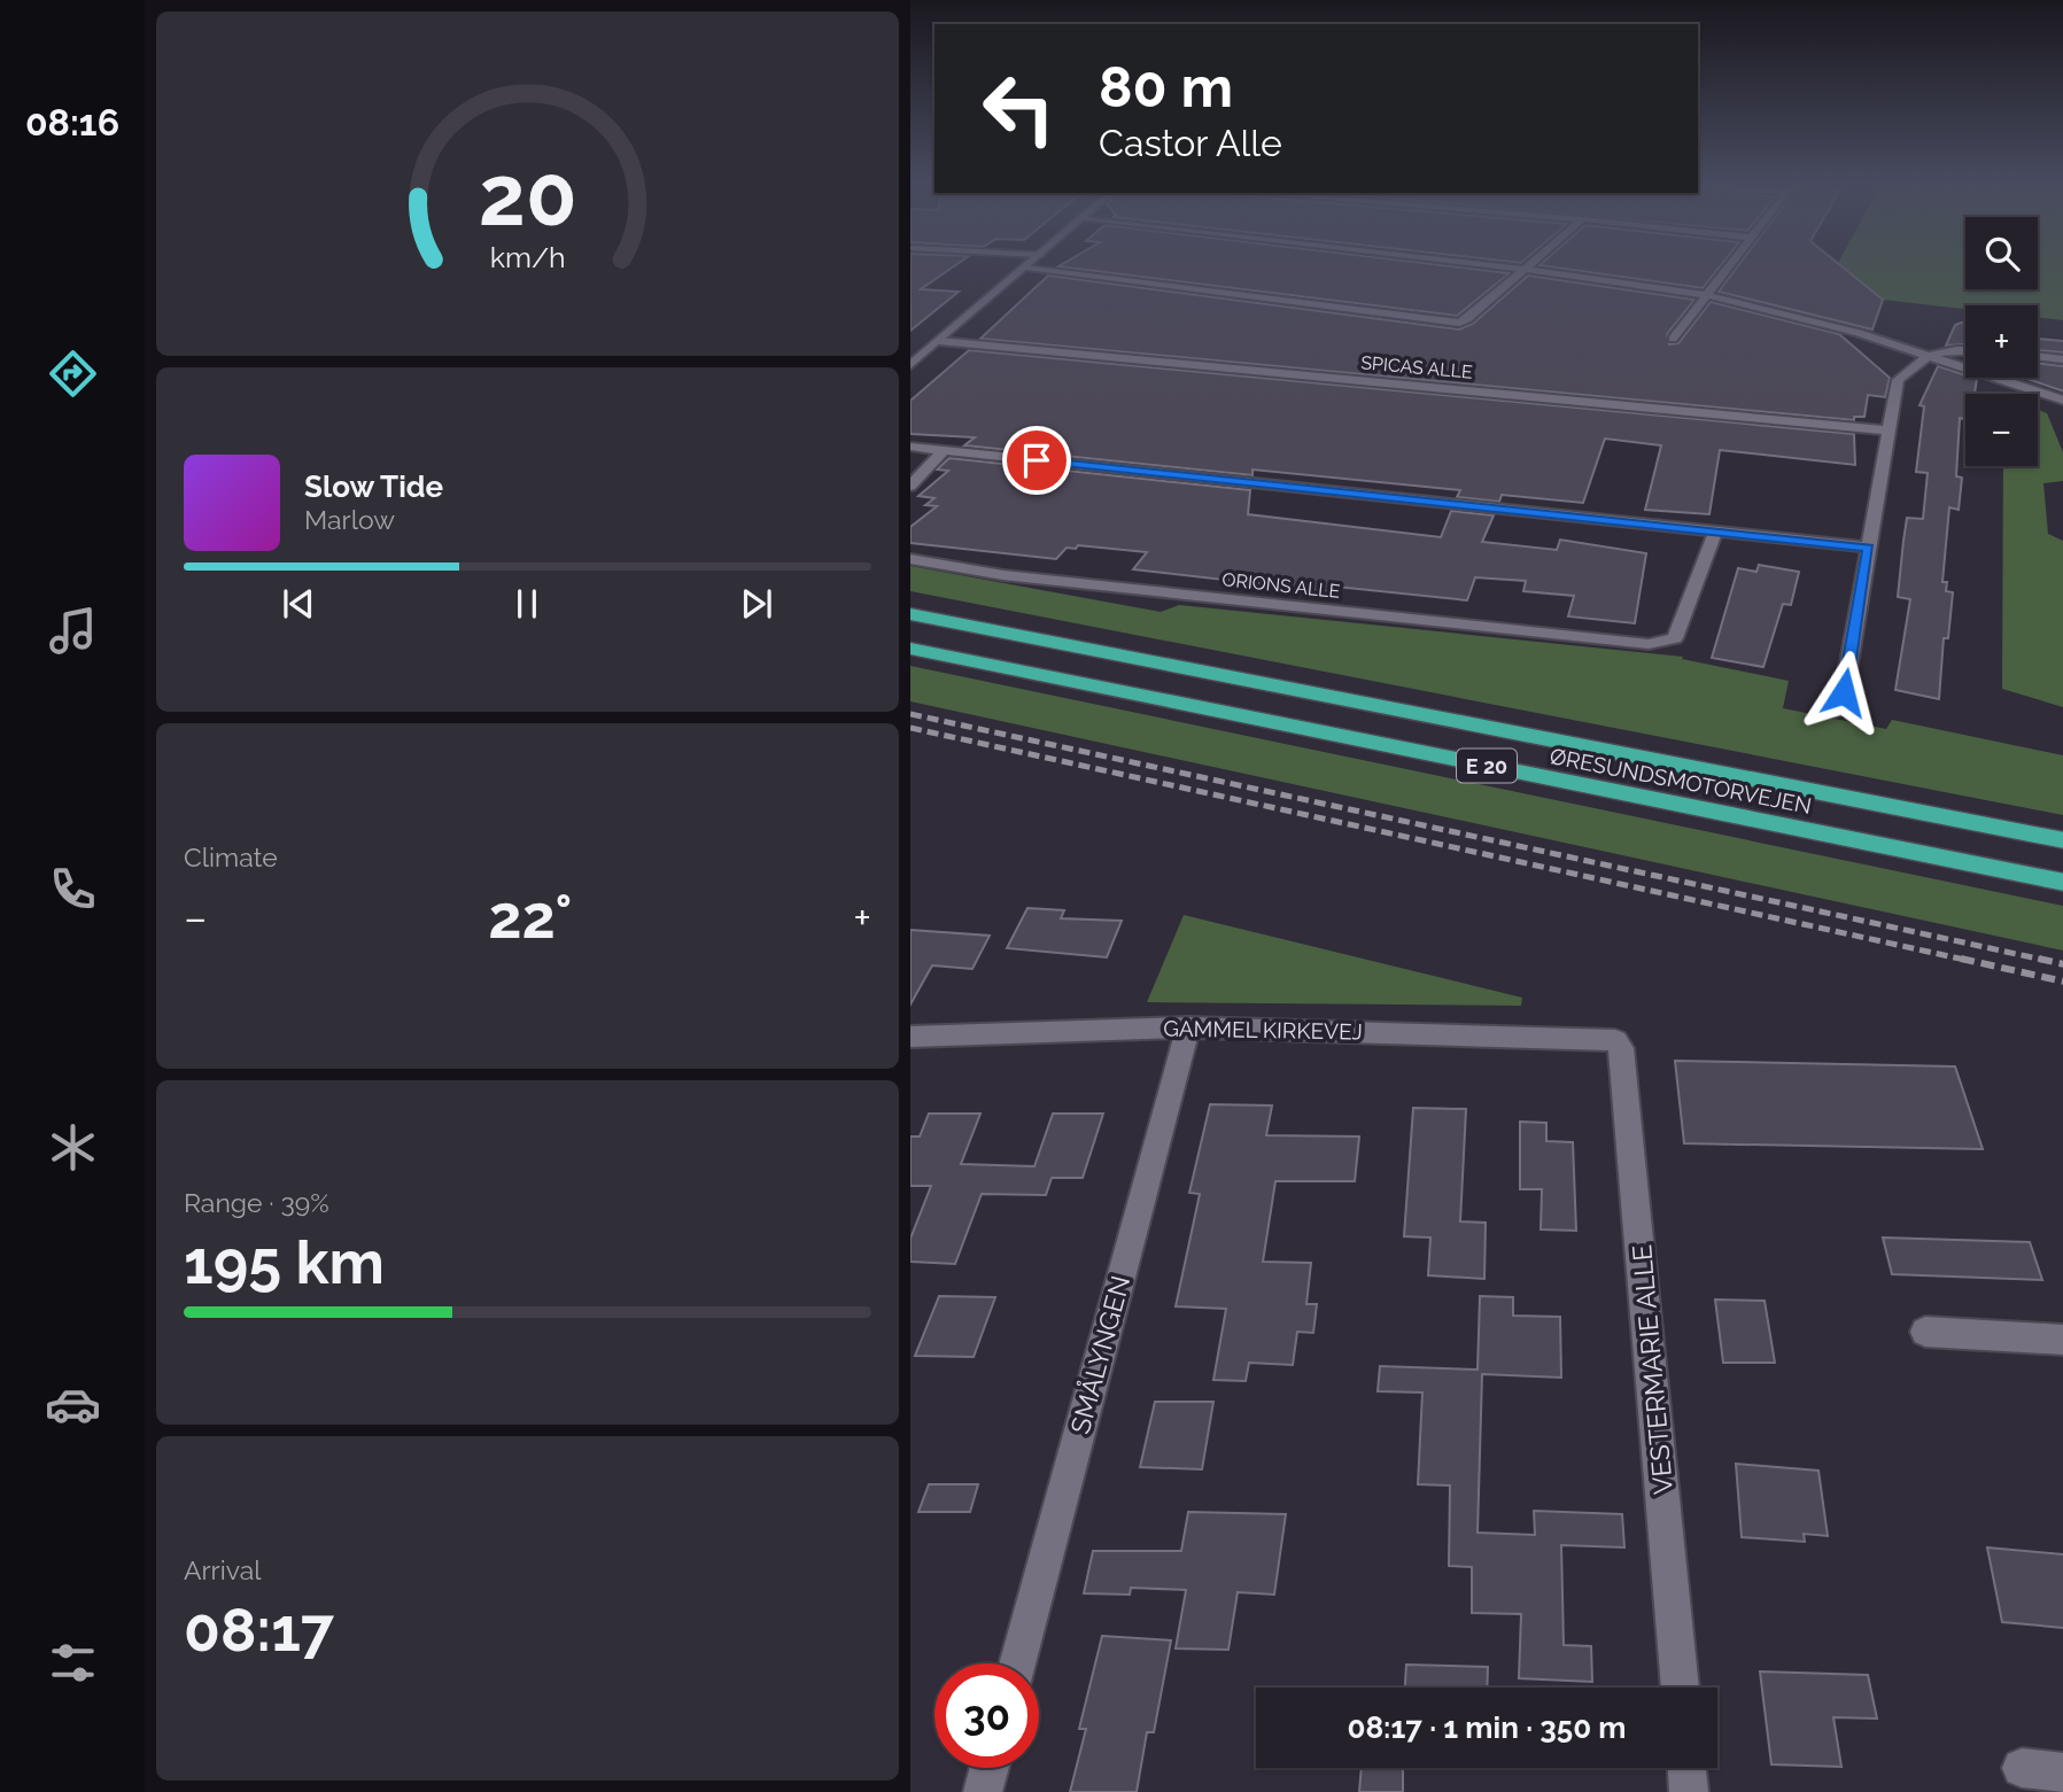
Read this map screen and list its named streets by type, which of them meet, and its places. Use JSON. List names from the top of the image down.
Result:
{
  "streets": {
    "highway": ["E 20", "ØRESUNDSMOTORVEJEN"],
    "street": [
      "SPICAS ALLE",
      "ORIONS ALLE",
      "GAMMEL KIRKEVEJ",
      "SMÅLYNGEN",
      "VESTERMARIE ALLE"
    ]
  },
  "crossings": [
    ["GAMMEL KIRKEVEJ", "SMÅLYNGEN"],
    ["GAMMEL KIRKEVEJ", "VESTERMARIE ALLE"]
  ],
  "page": {
    "tabs": "08:16",
    "turn": ["80 m", "Castor Alle"],
    "map_buttons": ["+", "−"],
    "song": ["Slow Tide", "Marlow"],
    "tile": [
      "Climate",
      ["Range · 39%", "195 km"],
      ["Arrival", "08:17"]
    ],
    "heat": ["−", "22°", "+"],
    "limit": "30",
    "trip": "08:17 · 1 min · 350 m",
    "gauge": ["20", "km/h"]
  }
}
